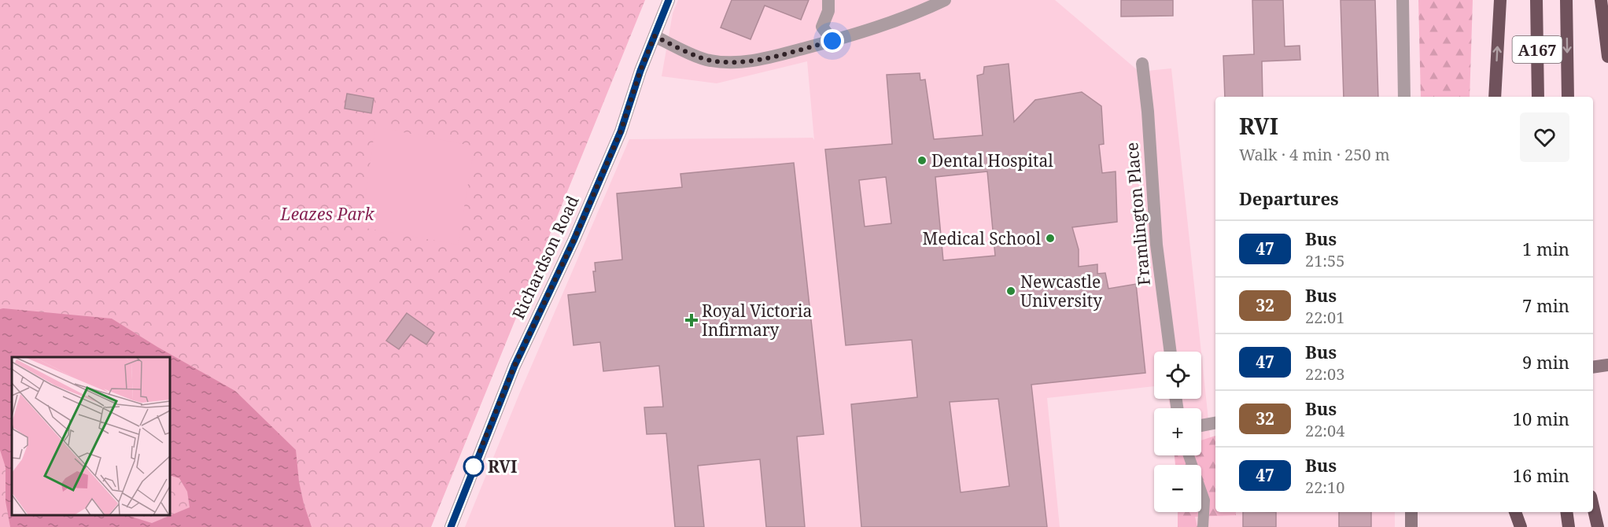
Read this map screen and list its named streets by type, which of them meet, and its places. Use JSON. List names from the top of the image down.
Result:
{
  "streets": {
    "highway": ["A167"],
    "street": ["Framlington Place", "Richardson Road"]
  },
  "parks": ["Leazes Park"],
  "places": {
    "other": [
      "Dental Hospital",
      "Medical School",
      "Newcastle University",
      "RVI"
    ],
    "health": ["Royal Victoria Infirmary"]
  },
  "lines": ["bus line 47"],
  "page": {
    "heading": [
      ["RVI", "Walk · 4 min · 250 m"],
      "Departures"
    ],
    "list": [
      {
        "mark": "47",
        "name": "Bus",
        "note": "21:55",
        "value": "1 min"
      },
      {
        "mark": "32",
        "name": "Bus",
        "note": "22:01",
        "value": "7 min"
      },
      {
        "mark": "47",
        "name": "Bus",
        "note": "22:03",
        "value": "9 min"
      },
      {
        "mark": "32",
        "name": "Bus",
        "note": "22:04",
        "value": "10 min"
      },
      {
        "mark": "47",
        "name": "Bus",
        "note": "22:10",
        "value": "16 min"
      }
    ],
    "map_buttons": ["+", "−"]
  }
}
